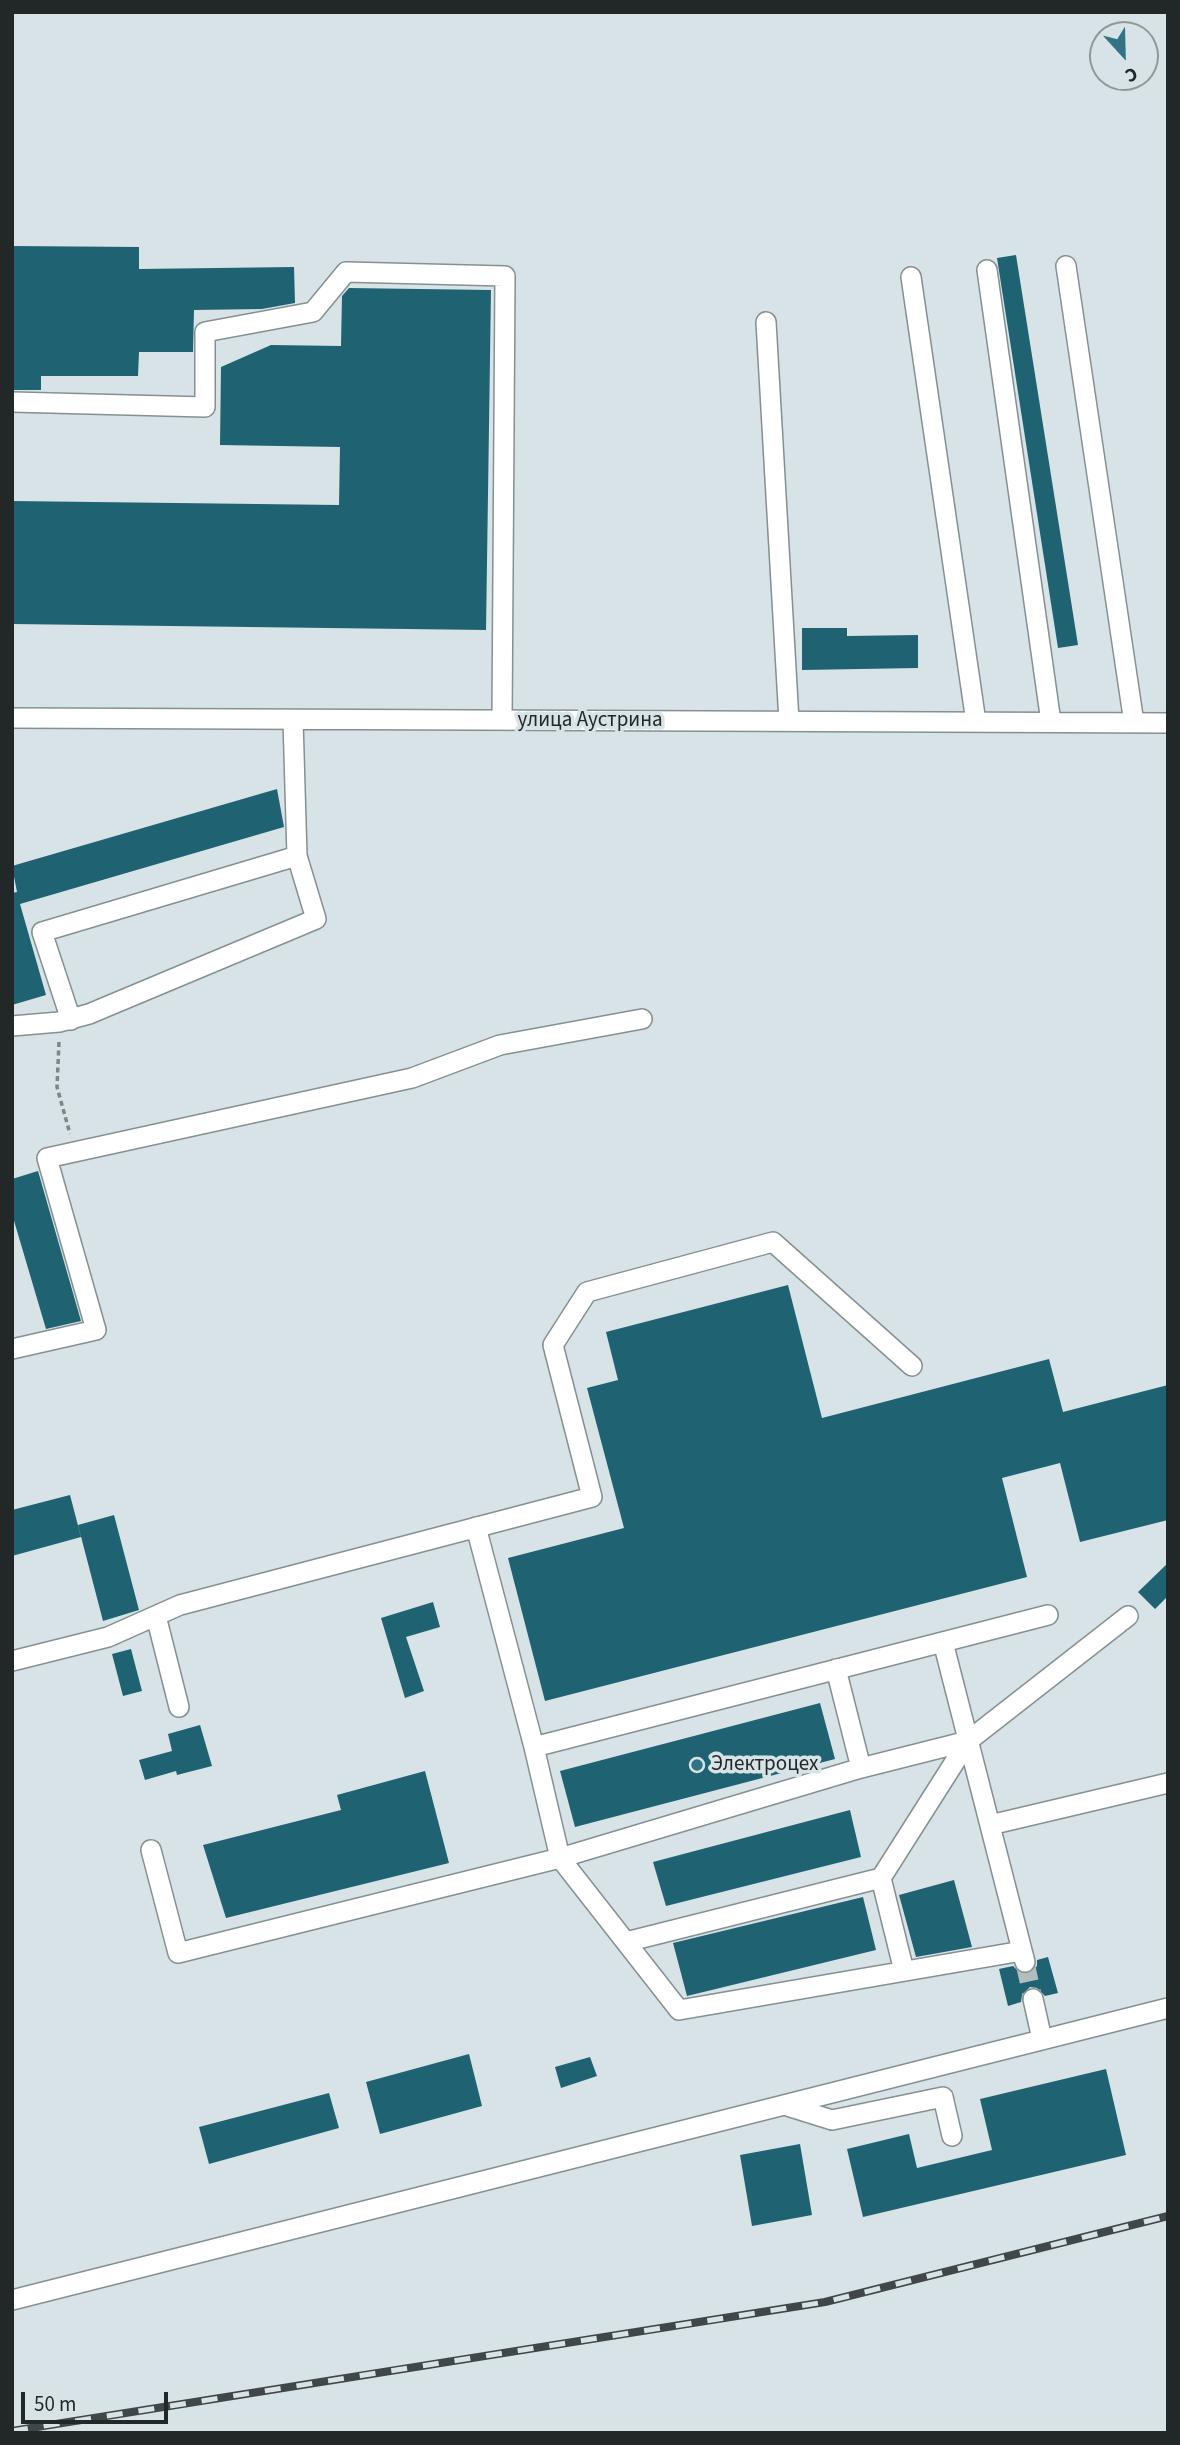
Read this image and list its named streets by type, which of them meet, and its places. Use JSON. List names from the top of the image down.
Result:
{
  "streets": {
    "street": ["улица Аустрина"]
  },
  "places": ["Электроцех"],
  "scale_bar": "50 m",
  "north": "bottom"
}
